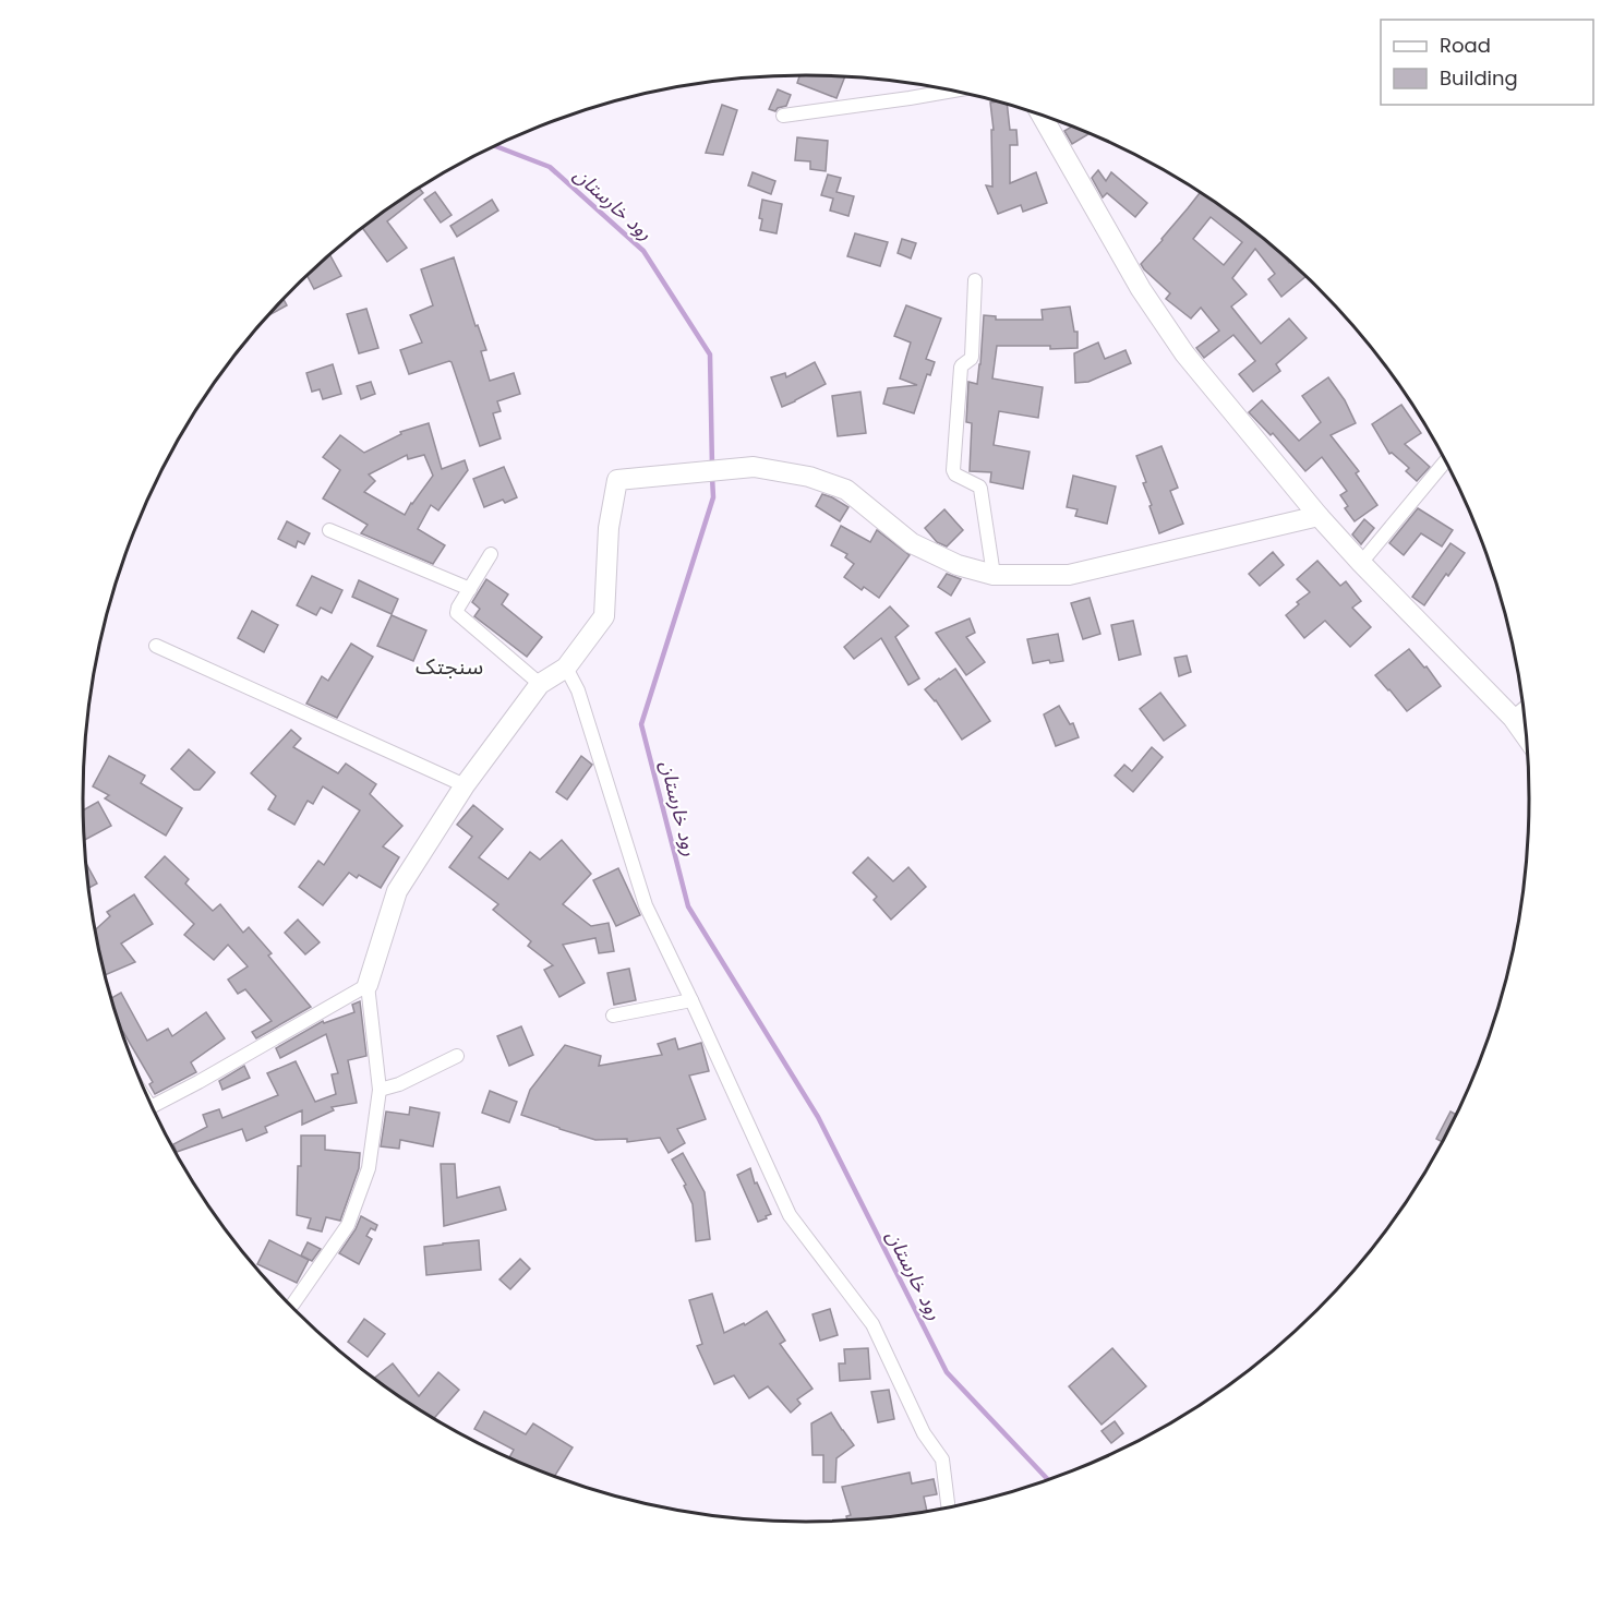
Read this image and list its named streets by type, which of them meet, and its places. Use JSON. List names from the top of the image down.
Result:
{
  "districts": ["سنجتک"],
  "water": ["رود خارستان"],
  "legend": ["Road", "Building"]
}
